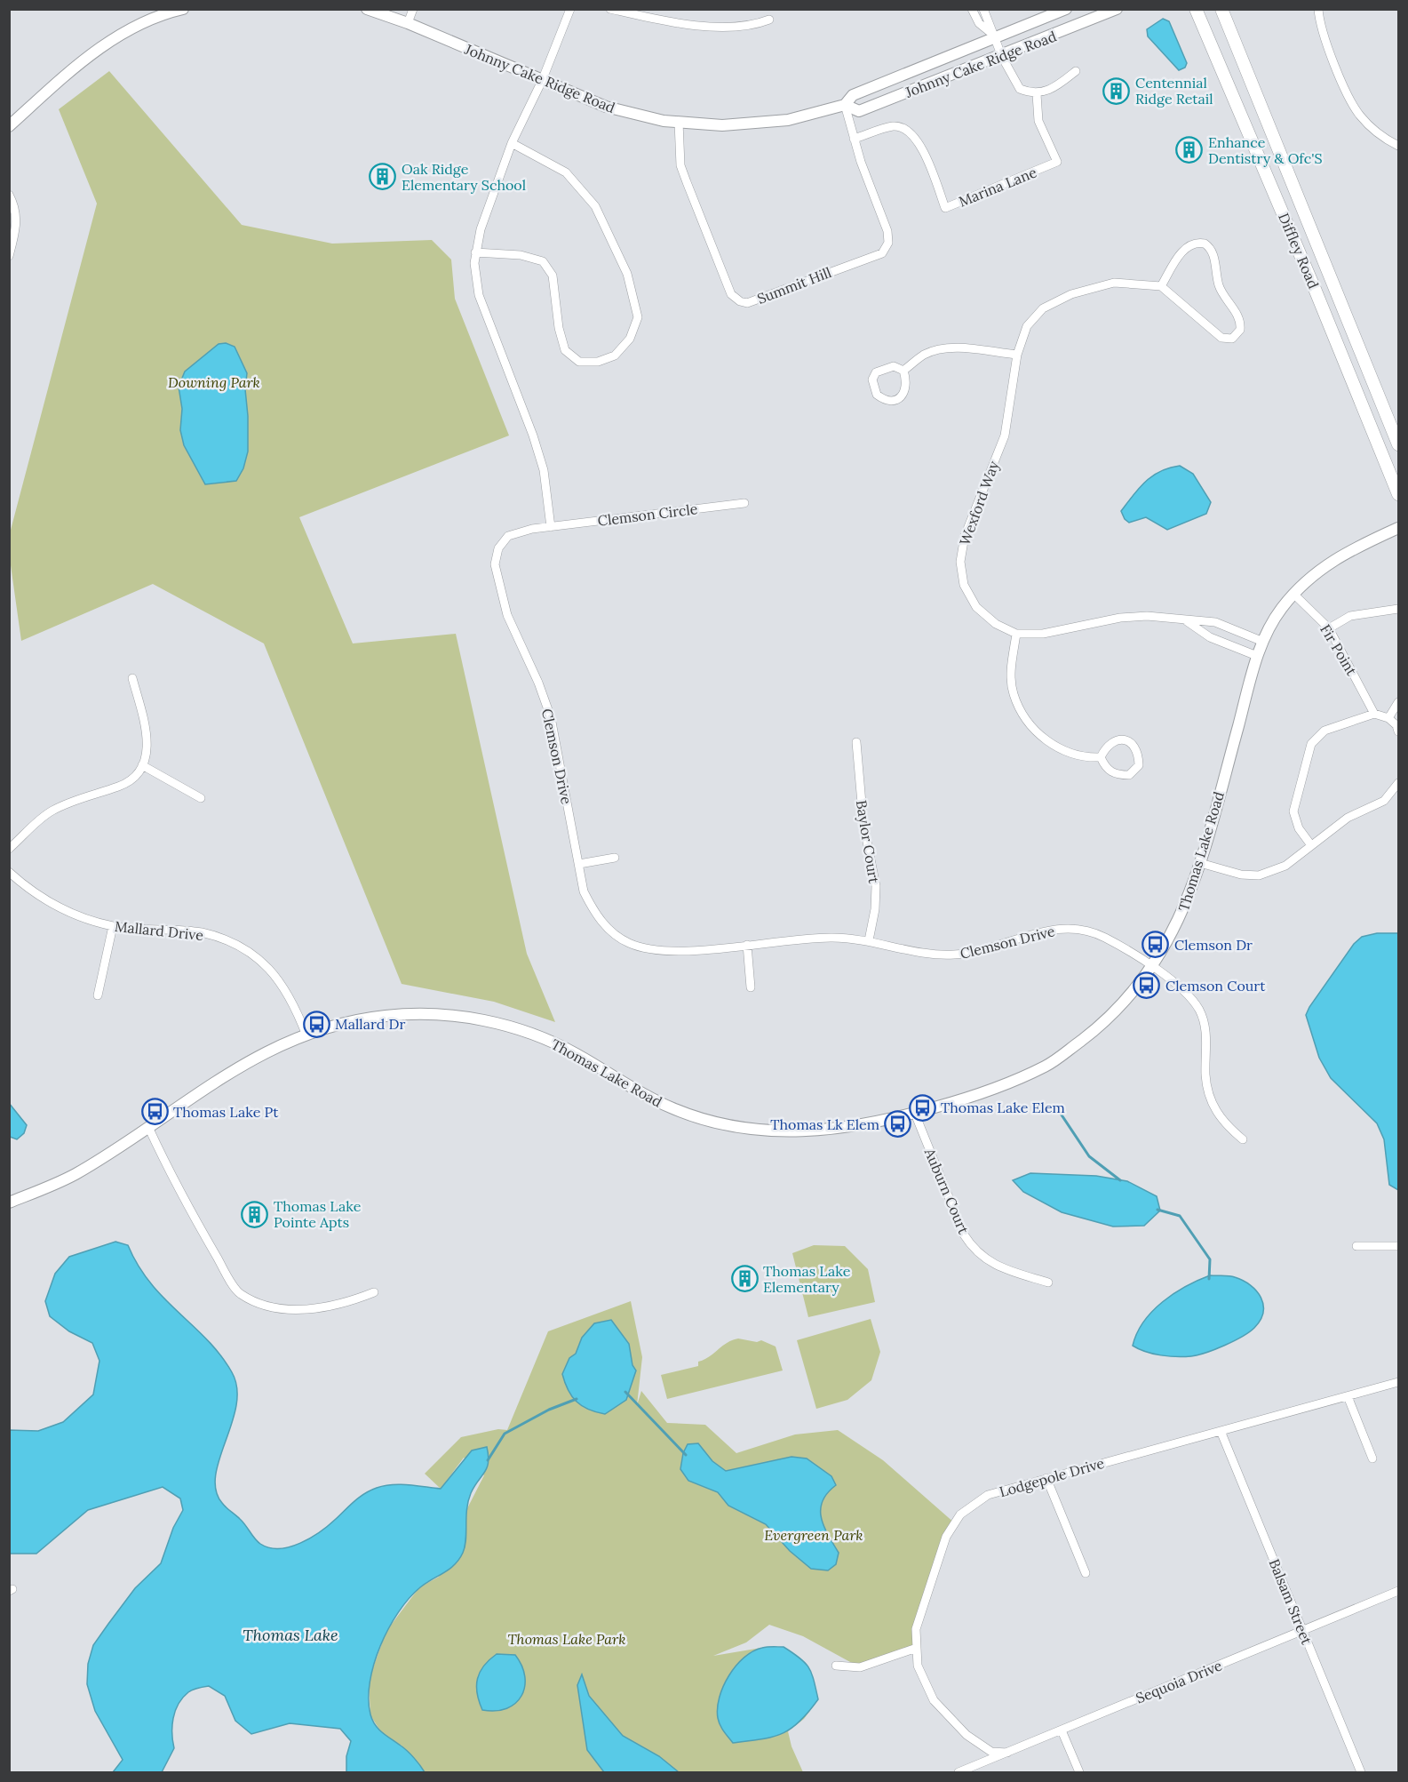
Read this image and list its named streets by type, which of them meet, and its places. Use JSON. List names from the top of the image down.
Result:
{
  "streets": {
    "main road": ["Diffley Road"],
    "street": [
      "Johnny Cake Ridge Road",
      "Marina Lane",
      "Summit Hill",
      "Wexford Way",
      "Clemson Circle",
      "Fir Point",
      "Clemson Drive",
      "Baylor Court",
      "Thomas Lake Road",
      "Mallard Drive",
      "Auburn Court",
      "Lodgepole Drive",
      "Balsam Street",
      "Sequoia Drive"
    ]
  },
  "crossings": [
    ["Johnny Cake Ridge Road", "Summit Hill"],
    ["Marina Lane", "Summit Hill"],
    ["Wexford Way", "Thomas Lake Road"],
    ["Clemson Circle", "Clemson Drive"],
    ["Fir Point", "Thomas Lake Road"],
    ["Clemson Drive", "Baylor Court"],
    ["Clemson Drive", "Thomas Lake Road"],
    ["Thomas Lake Road", "Mallard Drive"],
    ["Thomas Lake Road", "Auburn Court"],
    ["Lodgepole Drive", "Balsam Street"],
    ["Lodgepole Drive", "Sequoia Drive"],
    ["Balsam Street", "Sequoia Drive"]
  ],
  "water": ["Thomas Lake"],
  "parks": ["Downing Park", "Evergreen Park", "Thomas Lake Park"],
  "places": {
    "building": [
      "Centennial Ridge Retail",
      "Enhance Dentistry & Ofc'S",
      "Oak Ridge Elementary School",
      "Thomas Lake Pointe Apts",
      "Thomas Lake Elementary"
    ],
    "bus stop": [
      "Clemson Dr",
      "Clemson Court",
      "Mallard Dr",
      "Thomas Lake Elem",
      "Thomas Lake Pt",
      "Thomas Lk Elem"
    ]
  }
}
